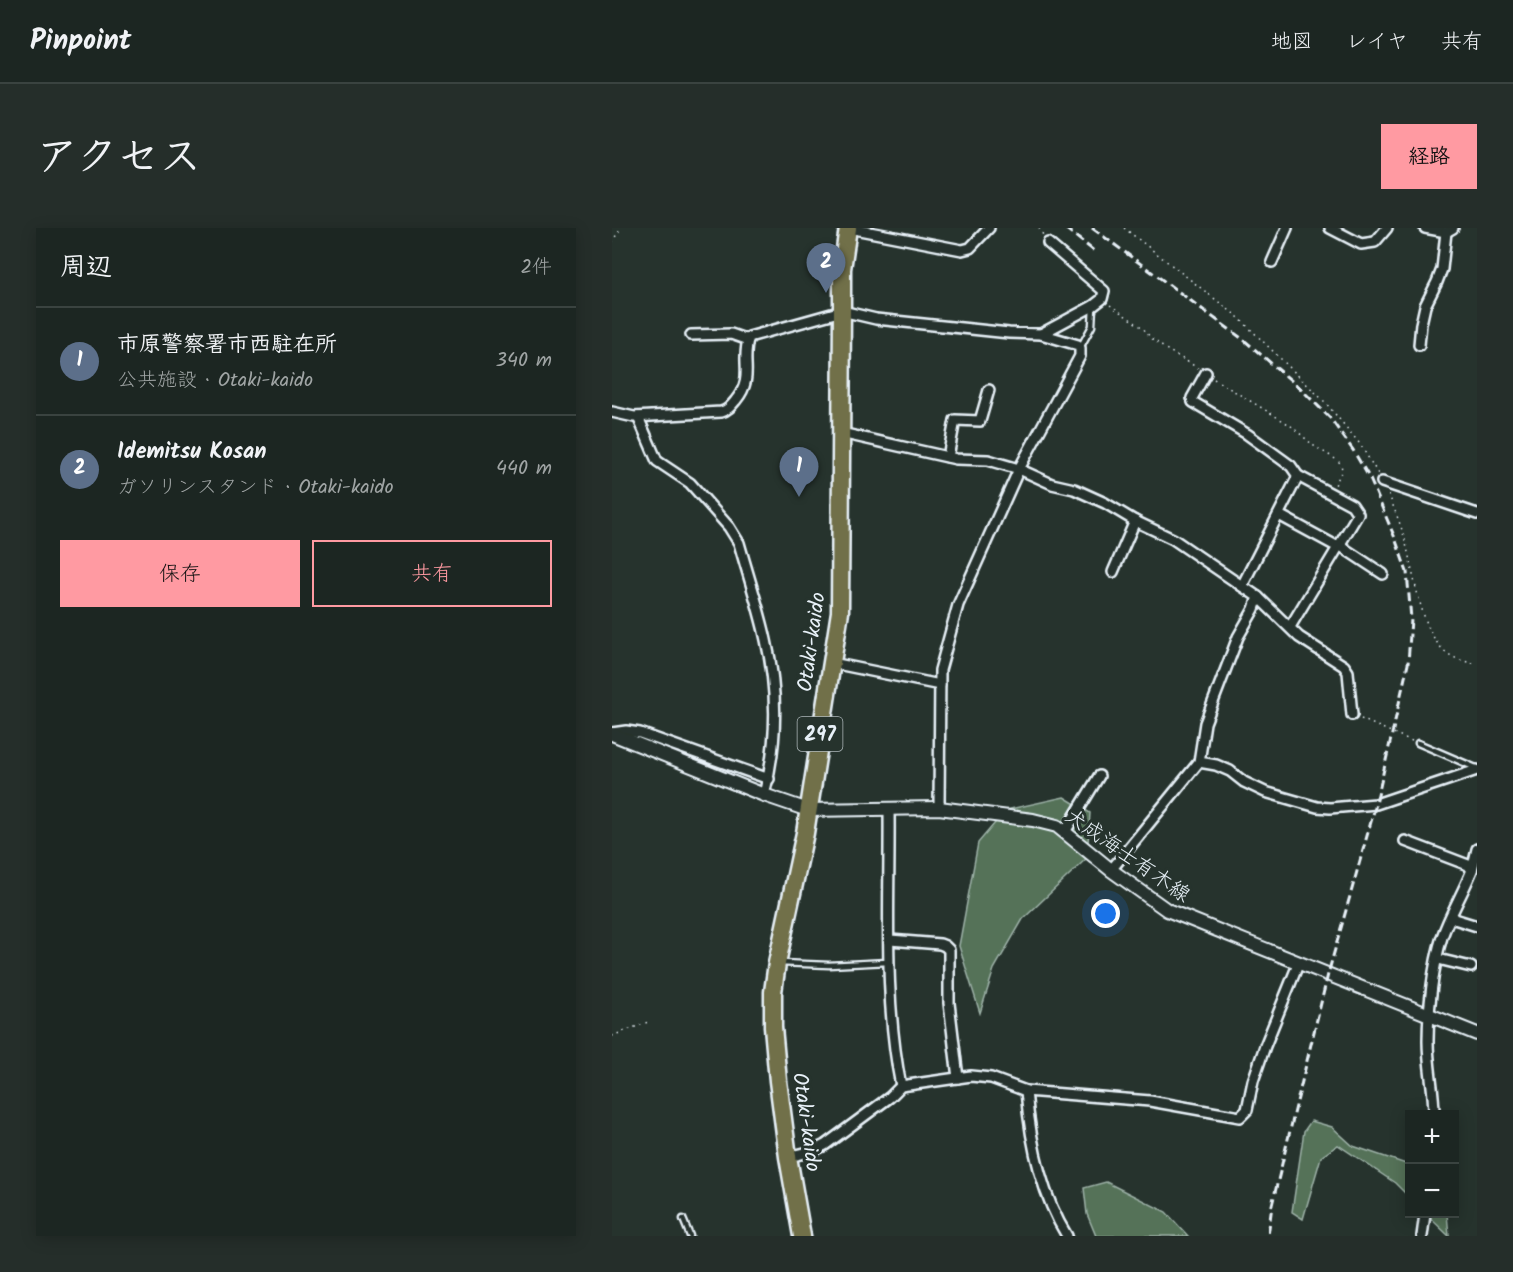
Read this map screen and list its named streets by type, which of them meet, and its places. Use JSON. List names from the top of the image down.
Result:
{
  "streets": {
    "highway": ["Otaki-kaido", "297"],
    "main road": ["犬成海士有木線"]
  },
  "crossings": [
    ["Otaki-kaido", "犬成海士有木線"]
  ],
  "page": {
    "header": "Pinpoint",
    "nav": ["地図", "レイヤ", "共有"],
    "title": "アクセス",
    "buttons": [
      "経路",
      ["保存", "共有"]
    ],
    "heading": ["周辺", "2件"],
    "pins": ["2", "1"],
    "list": [
      {
        "mark": "1",
        "name": "市原警察署市西駐在所",
        "note": "公共施設 · Otaki-kaido",
        "value": "340 m"
      },
      {
        "mark": "2",
        "name": "Idemitsu Kosan",
        "note": "ガソリンスタンド · Otaki-kaido",
        "value": "440 m"
      }
    ],
    "map_buttons": ["+", "−"]
  }
}
